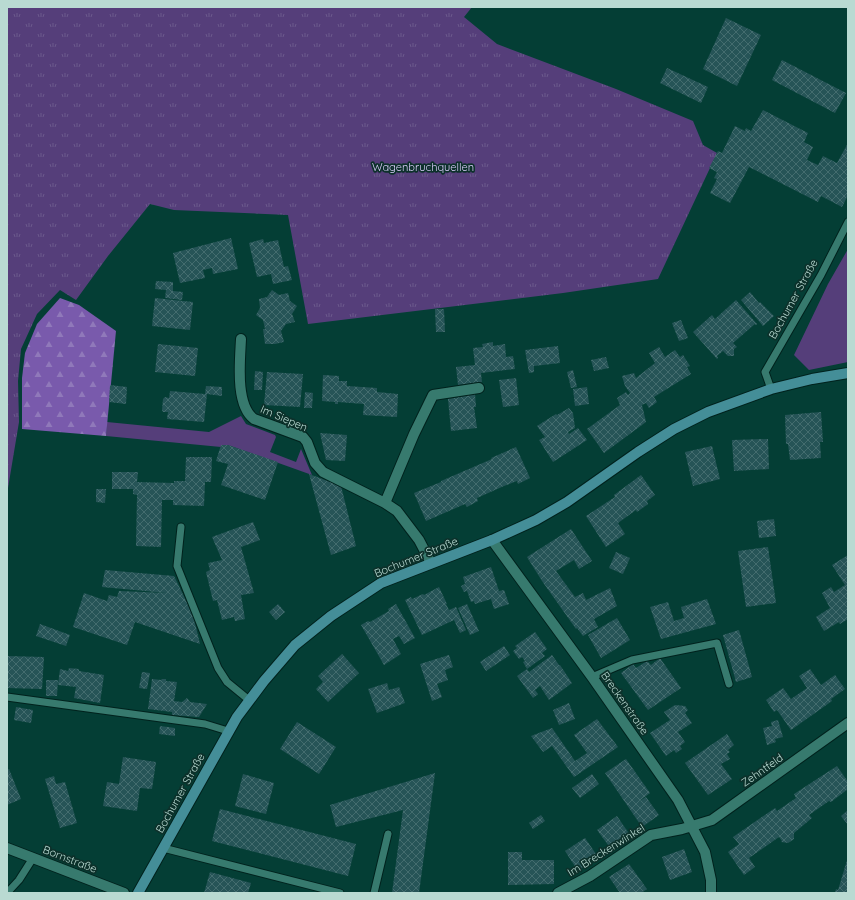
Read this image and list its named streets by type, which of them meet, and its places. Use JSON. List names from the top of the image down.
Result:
{
  "streets": {
    "main road": ["Bochumer Straße"],
    "street": [
      "Im Siepen",
      "Breckenstraße",
      "Zehntfeld",
      "Im Breckenwinkel",
      "Bornstraße"
    ]
  },
  "crossings": [
    ["Bochumer Straße", "Im Siepen"],
    ["Bochumer Straße", "Breckenstraße"],
    ["Breckenstraße", "Zehntfeld"],
    ["Breckenstraße", "Im Breckenwinkel"],
    ["Zehntfeld", "Im Breckenwinkel"]
  ],
  "parks": ["Wagenbruchquellen"]
}
